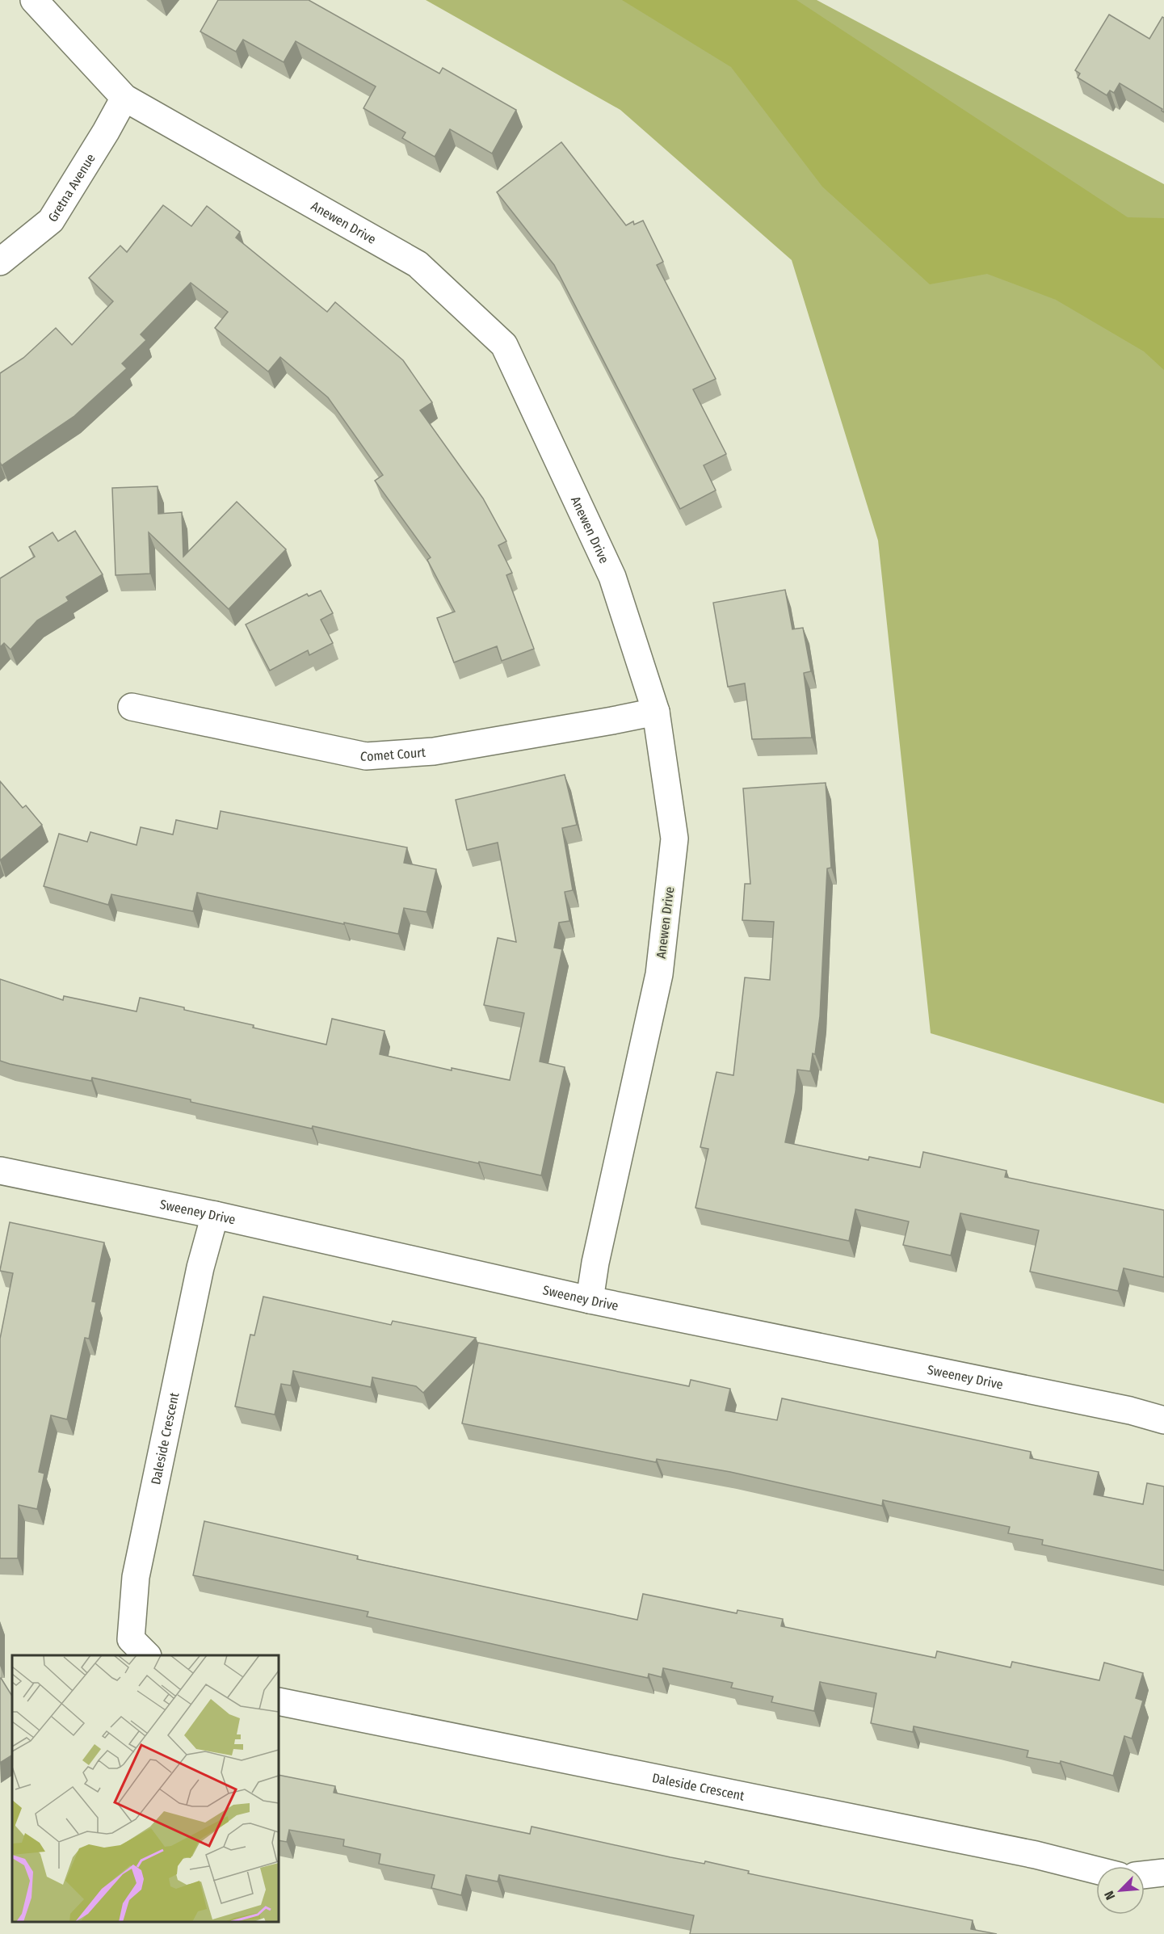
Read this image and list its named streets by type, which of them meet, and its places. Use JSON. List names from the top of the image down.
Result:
{
  "streets": {
    "street": [
      "Gretna Avenue",
      "Anewen Drive",
      "Comet Court",
      "Sweeney Drive",
      "Daleside Crescent"
    ]
  },
  "crossings": [
    ["Gretna Avenue", "Anewen Drive"],
    ["Anewen Drive", "Comet Court"],
    ["Anewen Drive", "Sweeney Drive"],
    ["Sweeney Drive", "Daleside Crescent"]
  ],
  "north": "bottom left"
}
